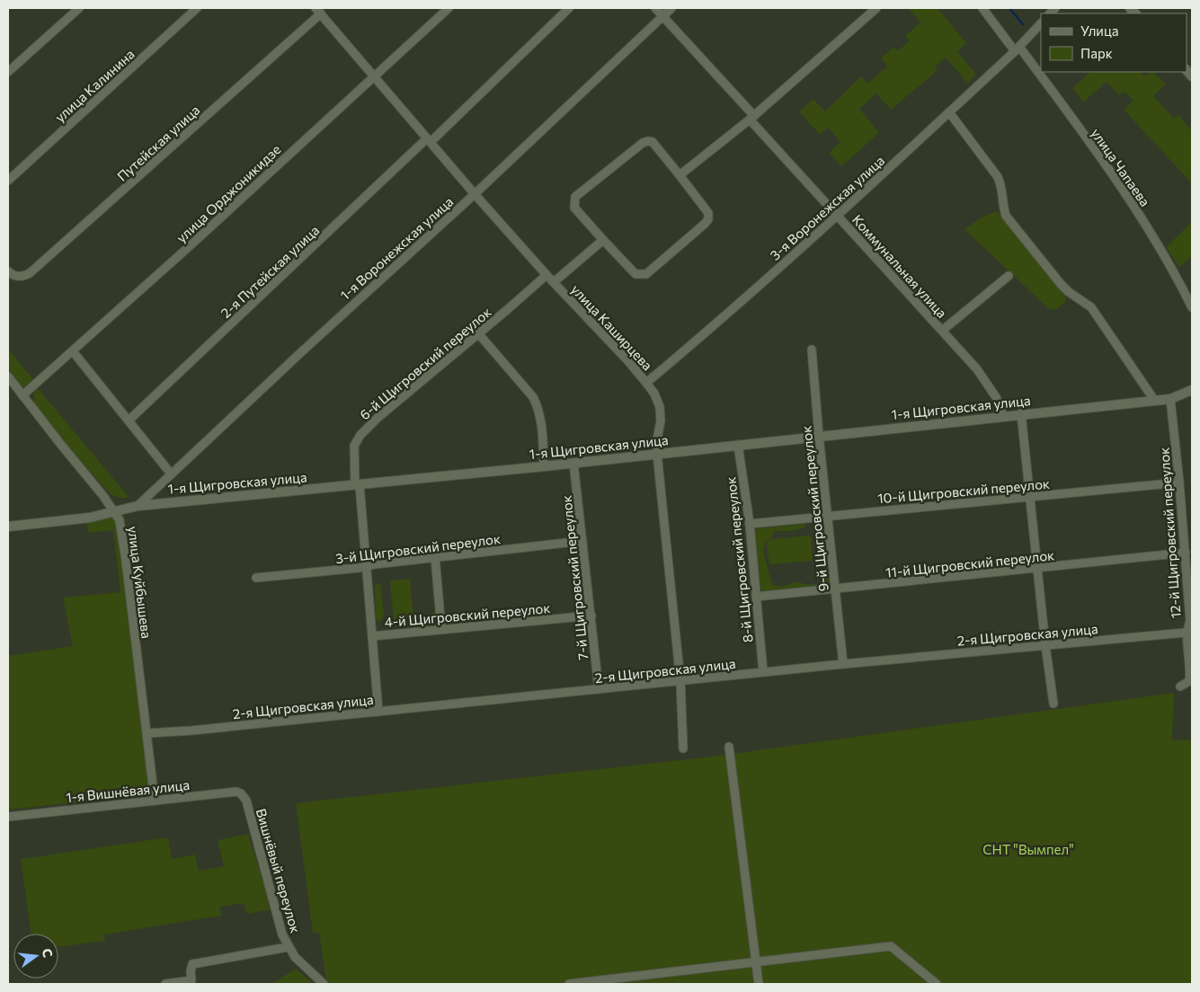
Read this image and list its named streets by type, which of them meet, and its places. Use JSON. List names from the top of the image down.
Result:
{
  "streets": {
    "street": [
      "улица Калинина",
      "Путейская улица",
      "улица Чапаева",
      "улица Орджоникидзе",
      "3-я Воронежская улица",
      "1-я Воронежская улица",
      "Коммунальная улица",
      "2-я Путейская улица",
      "улица Каширцева",
      "6-й Щигровский переулок",
      "1-я Щигровская улица",
      "10-й Щигровский переулок",
      "9-й Щигровский переулок",
      "12-й Щигровский переулок",
      "3-й Щигровский переулок",
      "8-й Щигровский переулок",
      "11-й Щигровский переулок",
      "7-й Щигровский переулок",
      "улица Куйбышева",
      "4-й Щигровский переулок",
      "2-я Щигровская улица",
      "1-я Вишнёвая улица",
      "Вишнёвый переулок"
    ]
  },
  "crossings": [
    ["Путейская улица", "улица Каширцева"],
    ["улица Чапаева", "3-я Воронежская улица"],
    ["улица Орджоникидзе", "улица Каширцева"],
    ["улица Орджоникидзе", "улица Куйбышева"],
    ["3-я Воронежская улица", "Коммунальная улица"],
    ["3-я Воронежская улица", "улица Каширцева"],
    ["1-я Воронежская улица", "Коммунальная улица"],
    ["1-я Воронежская улица", "улица Каширцева"],
    ["1-я Воронежская улица", "1-я Щигровская улица"],
    ["Коммунальная улица", "1-я Щигровская улица"],
    ["2-я Путейская улица", "улица Каширцева"],
    ["улица Каширцева", "6-й Щигровский переулок"],
    ["улица Каширцева", "1-я Щигровская улица"],
    ["улица Каширцева", "2-я Щигровская улица"],
    ["6-й Щигровский переулок", "1-я Щигровская улица"],
    ["6-й Щигровский переулок", "3-й Щигровский переулок"],
    ["6-й Щигровский переулок", "4-й Щигровский переулок"],
    ["6-й Щигровский переулок", "2-я Щигровская улица"],
    ["1-я Щигровская улица", "9-й Щигровский переулок"],
    ["1-я Щигровская улица", "12-й Щигровский переулок"],
    ["1-я Щигровская улица", "8-й Щигровский переулок"],
    ["1-я Щигровская улица", "7-й Щигровский переулок"],
    ["1-я Щигровская улица", "улица Куйбышева"],
    ["10-й Щигровский переулок", "9-й Щигровский переулок"],
    ["10-й Щигровский переулок", "12-й Щигровский переулок"],
    ["10-й Щигровский переулок", "8-й Щигровский переулок"],
    ["9-й Щигровский переулок", "11-й Щигровский переулок"],
    ["9-й Щигровский переулок", "2-я Щигровская улица"],
    ["12-й Щигровский переулок", "11-й Щигровский переулок"],
    ["12-й Щигровский переулок", "2-я Щигровская улица"],
    ["3-й Щигровский переулок", "7-й Щигровский переулок"],
    ["8-й Щигровский переулок", "11-й Щигровский переулок"],
    ["8-й Щигровский переулок", "2-я Щигровская улица"],
    ["7-й Щигровский переулок", "4-й Щигровский переулок"],
    ["7-й Щигровский переулок", "2-я Щигровская улица"],
    ["улица Куйбышева", "2-я Щигровская улица"],
    ["улица Куйбышева", "1-я Вишнёвая улица"],
    ["1-я Вишнёвая улица", "Вишнёвый переулок"]
  ],
  "parks": ["СНТ \"Вымпел\""],
  "legend": ["Улица", "Парк"],
  "north": "right"
}
